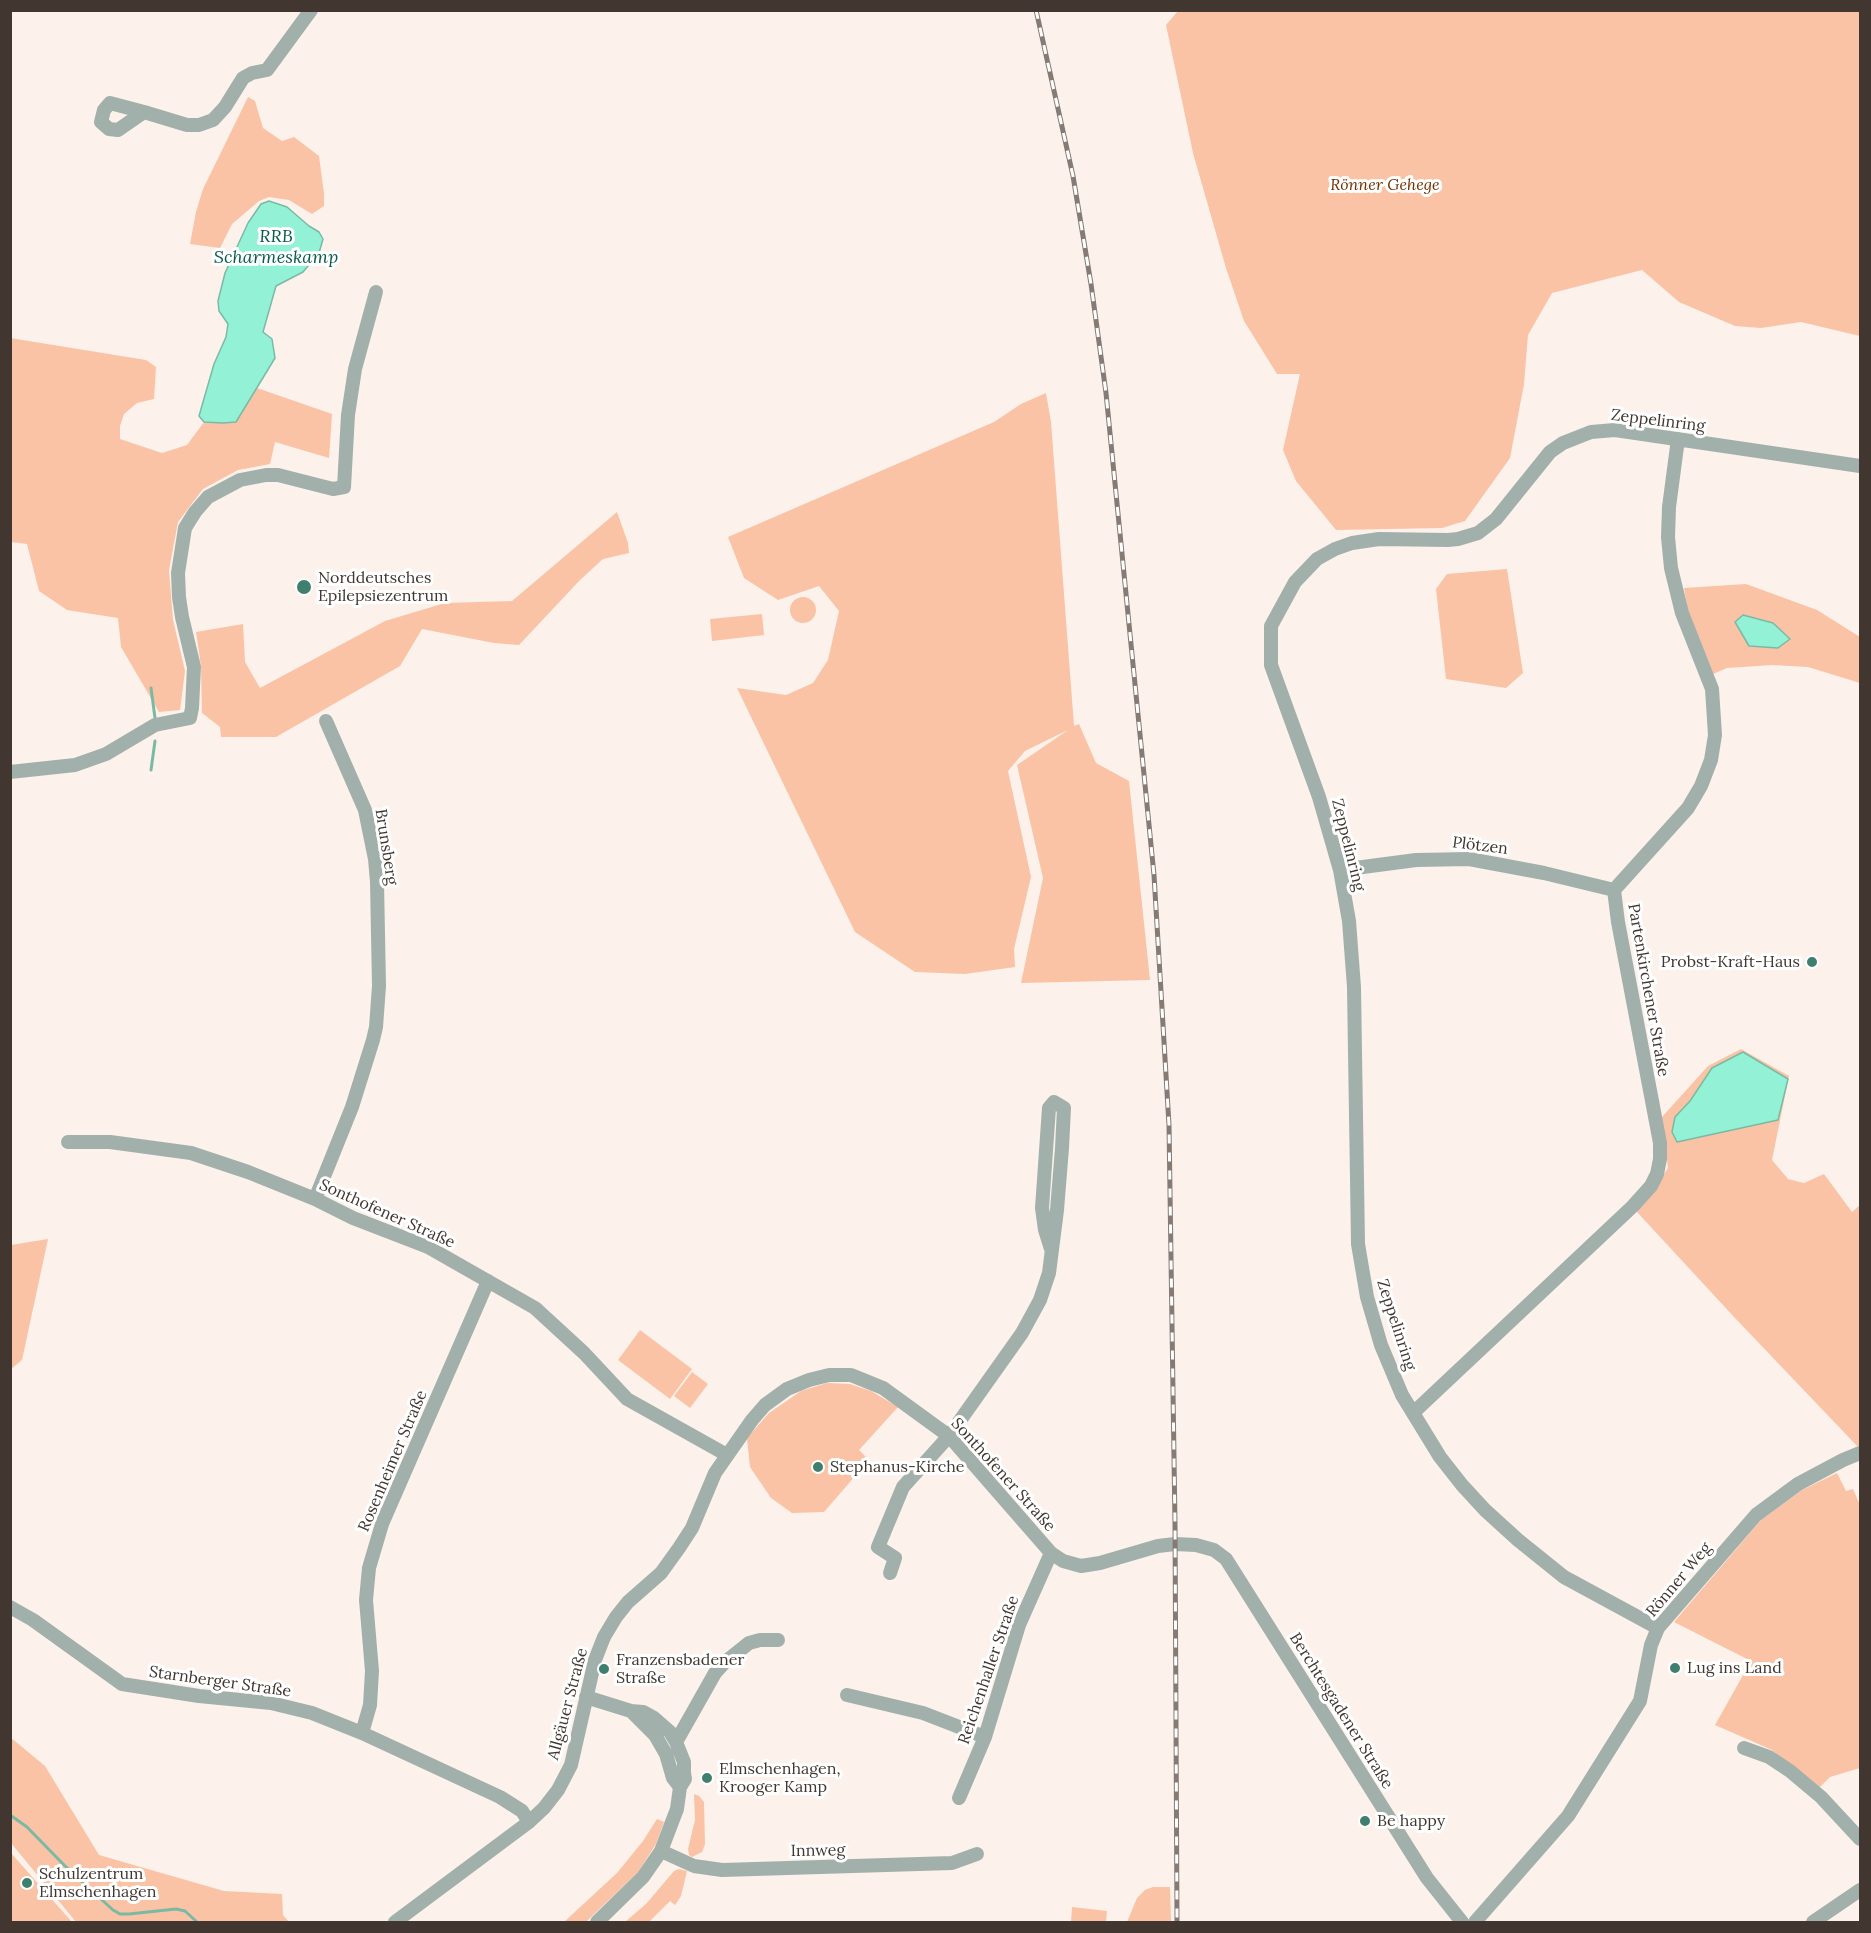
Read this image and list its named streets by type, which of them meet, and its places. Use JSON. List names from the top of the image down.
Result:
{
  "streets": {
    "street": [
      "Zeppelinring",
      "Plötzen",
      "Brunsberg",
      "Partenkirchener Straße",
      "Sonthofener Straße",
      "Rosenheimer Straße",
      "Rönner Weg",
      "Reichenhaller Straße",
      "Starnberger Straße",
      "Allgäuer Straße",
      "Berchtesgadener Straße",
      "Innweg"
    ]
  },
  "crossings": [
    ["Zeppelinring", "Plötzen"],
    ["Zeppelinring", "Partenkirchener Straße"],
    ["Zeppelinring", "Rönner Weg"],
    ["Plötzen", "Partenkirchener Straße"],
    ["Brunsberg", "Sonthofener Straße"],
    ["Sonthofener Straße", "Rosenheimer Straße"],
    ["Sonthofener Straße", "Reichenhaller Straße"],
    ["Sonthofener Straße", "Allgäuer Straße"],
    ["Sonthofener Straße", "Berchtesgadener Straße"],
    ["Rosenheimer Straße", "Starnberger Straße"],
    ["Starnberger Straße", "Allgäuer Straße"]
  ],
  "water": ["RRB Scharmeskamp"],
  "parks": ["Rönner Gehege"],
  "places": [
    "Norddeutsches Epilepsiezentrum",
    "Probst-Kraft-Haus",
    "Stephanus-Kirche",
    "Lug ins Land",
    "Franzensbadener Straße",
    "Elmschenhagen, Krooger Kamp",
    "Be happy",
    "Schulzentrum Elmschenhagen"
  ]
}
